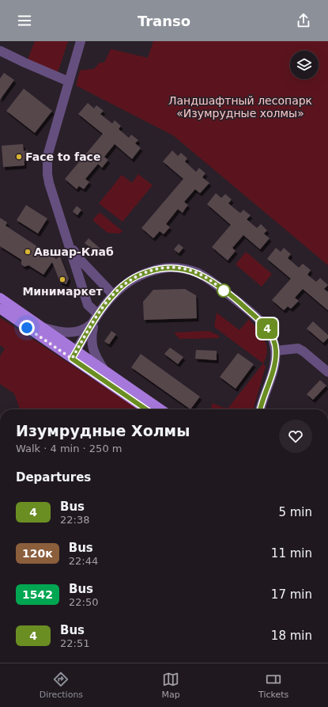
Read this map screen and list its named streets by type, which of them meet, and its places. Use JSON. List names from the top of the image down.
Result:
{
  "parks": ["Ландшафтный лесопарк «Изумрудные холмы»"],
  "places": ["Face to face", "Авшар-Клаб", "Минимаркет"],
  "lines": ["bus line 4"],
  "page": {
    "header": "Transo",
    "on_map": "4",
    "heading": [
      ["Изумрудные Холмы", "Walk · 4 min · 250 m"],
      "Departures"
    ],
    "list": [
      {
        "mark": "4",
        "name": "Bus",
        "note": "22:38",
        "value": "5 min"
      },
      {
        "mark": "120к",
        "name": "Bus",
        "note": "22:44",
        "value": "11 min"
      },
      {
        "mark": "1542",
        "name": "Bus",
        "note": "22:50",
        "value": "17 min"
      },
      {
        "mark": "4",
        "name": "Bus",
        "note": "22:51",
        "value": "18 min"
      }
    ],
    "tabs": ["Directions", "Map", "Tickets"]
  }
}
